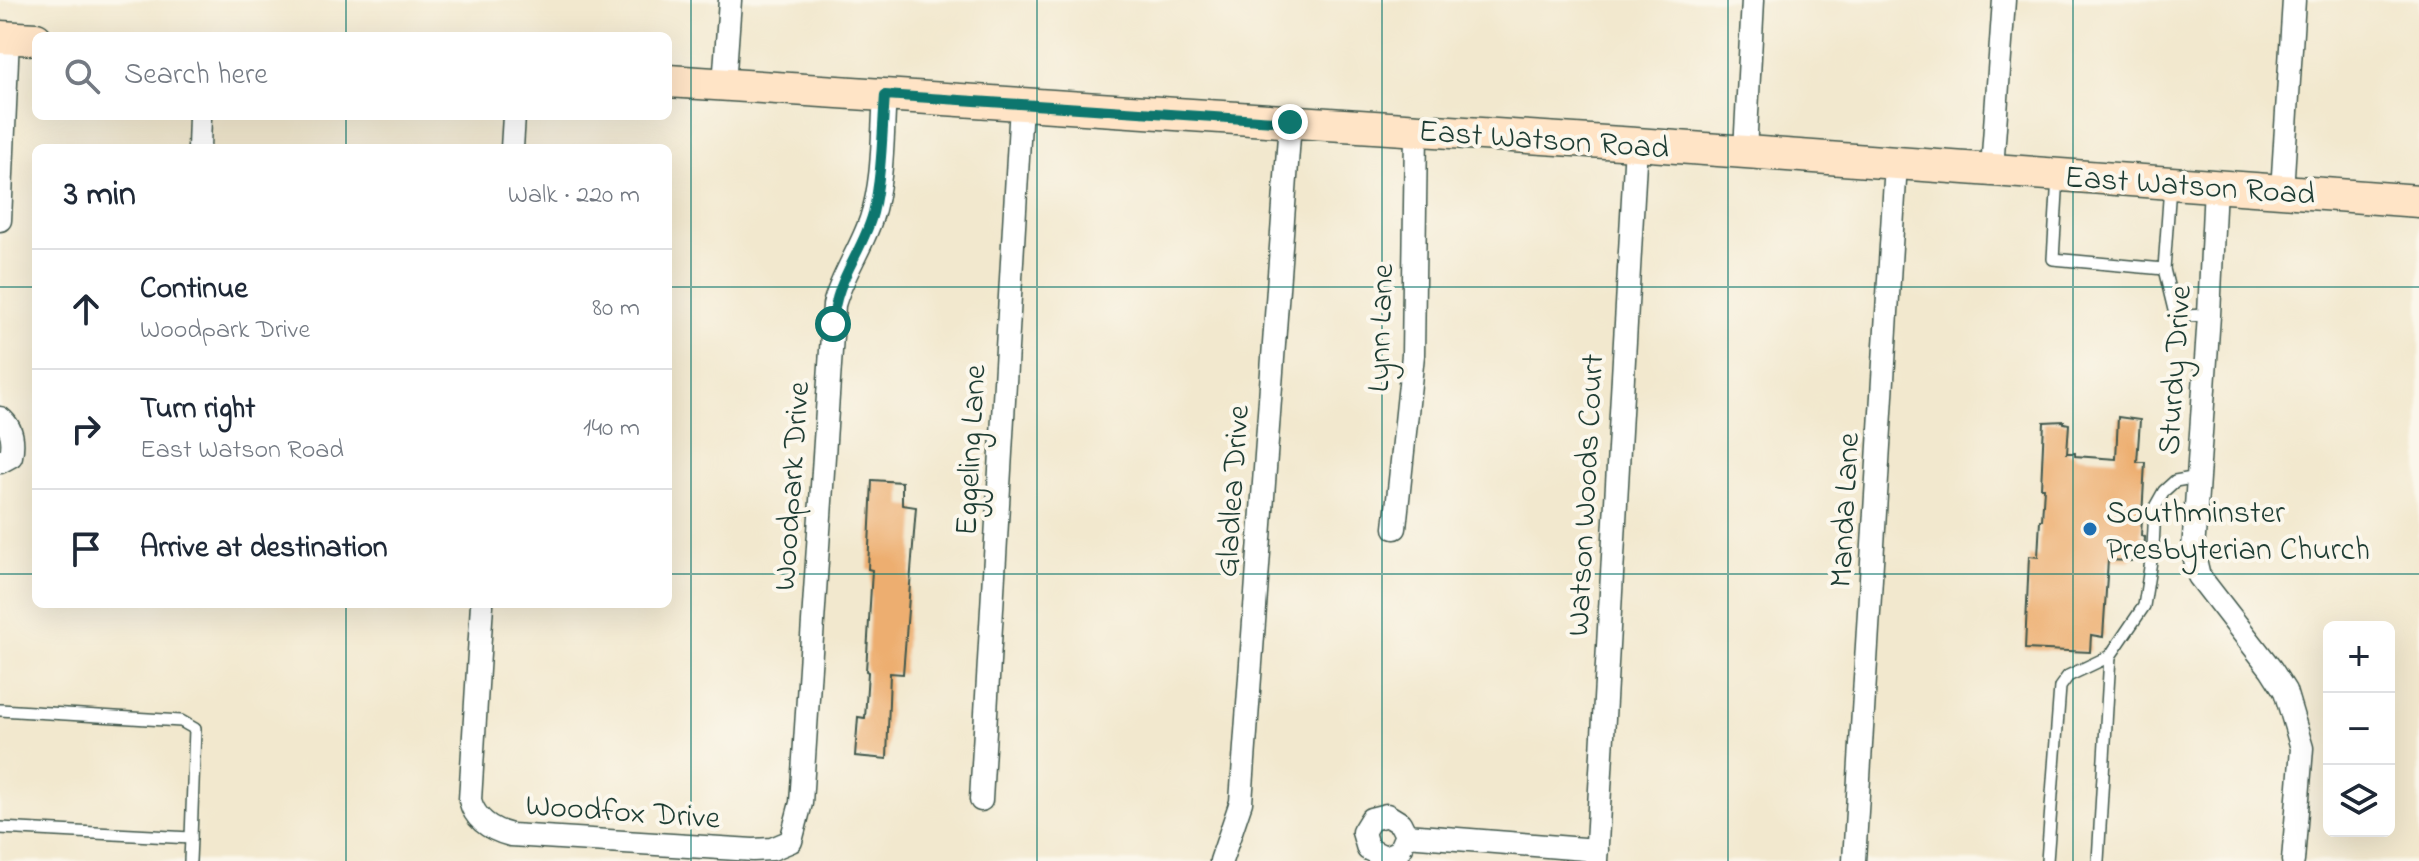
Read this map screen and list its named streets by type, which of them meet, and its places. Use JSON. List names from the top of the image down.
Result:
{
  "streets": {
    "street": [
      "East Watson Road",
      "Lynn Lane",
      "Sturdy Drive",
      "Eggeling Lane",
      "Woodpark Drive",
      "Gladlea Drive",
      "Watson Woods Court",
      "Manda Lane",
      "Woodfox Drive"
    ]
  },
  "crossings": [
    ["East Watson Road", "Lynn Lane"],
    ["East Watson Road", "Sturdy Drive"],
    ["East Watson Road", "Eggeling Lane"],
    ["East Watson Road", "Woodpark Drive"],
    ["East Watson Road", "Gladlea Drive"],
    ["East Watson Road", "Watson Woods Court"],
    ["East Watson Road", "Manda Lane"],
    ["Woodpark Drive", "Woodfox Drive"]
  ],
  "places": ["Southminster Presbyterian Church"],
  "page": {
    "search": "Search here",
    "heading": ["3 min", "Walk · 220 m"],
    "list": [
      ["Continue", "Woodpark Drive", "80 m"],
      ["Turn right", "East Watson Road", "140 m"],
      "Arrive at destination"
    ],
    "map_buttons": ["+", "−"]
  }
}
